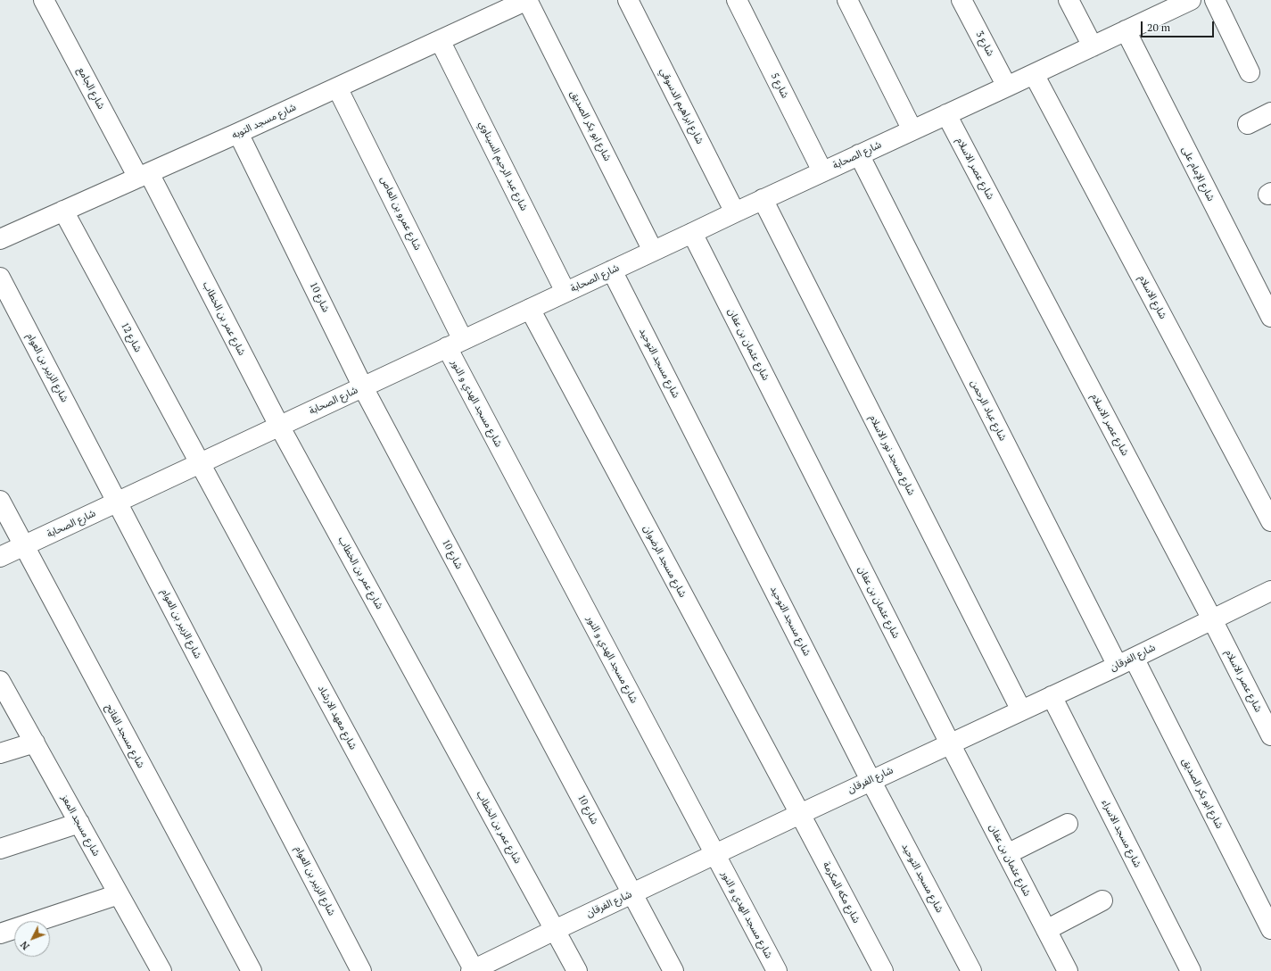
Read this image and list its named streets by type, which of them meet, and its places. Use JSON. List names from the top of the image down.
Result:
{
  "streets": {
    "street": [
      "شارع 3",
      "شارع 5",
      "شارع الجامع",
      "شارع ابراهيم الدسوقي",
      "شارع مسجد التوبه",
      "شارع ابو بكر الصديق",
      "شارع الصحابة",
      "شارع عبد الرحيم السيناوي",
      "شارع عصر الاسلام",
      "شارع الإمام على",
      "شارع عمرو بن العاص",
      "شارع 10",
      "شارع الاسلام",
      "شارع عمر بن الخطاب",
      "شارع 12",
      "شارع عثمان بن عفان",
      "شارع مسجد التوحيد",
      "شارع الزبير بن العوام",
      "شارع مسجد الهدي و النور",
      "شارع عباد الرحمن",
      "شارع مسجد نور الاسلام",
      "شارع مسجد الرضوان",
      "شارع الفرقان",
      "شارع معهد الارشاد",
      "شارع مسجد الفاتح",
      "شارع مسجد المعز",
      "شارع مسجد الاسراء",
      "شارع مكه المكرمة"
    ]
  },
  "crossings": [
    ["شارع 3", "شارع الصحابة"],
    ["شارع 5", "شارع الصحابة"],
    ["شارع الجامع", "شارع مسجد التوبه"],
    ["شارع الجامع", "شارع عمر بن الخطاب"],
    ["شارع ابراهيم الدسوقي", "شارع الصحابة"],
    ["شارع مسجد التوبه", "شارع ابو بكر الصديق"],
    ["شارع مسجد التوبه", "شارع عبد الرحيم السيناوي"],
    ["شارع مسجد التوبه", "شارع عمرو بن العاص"],
    ["شارع مسجد التوبه", "شارع 10"],
    ["شارع مسجد التوبه", "شارع عمر بن الخطاب"],
    ["شارع مسجد التوبه", "شارع 12"],
    ["شارع ابو بكر الصديق", "شارع الصحابة"],
    ["شارع ابو بكر الصديق", "شارع عباد الرحمن"],
    ["شارع ابو بكر الصديق", "شارع الفرقان"],
    ["شارع الصحابة", "شارع عبد الرحيم السيناوي"],
    ["شارع الصحابة", "شارع عصر الاسلام"],
    ["شارع الصحابة", "شارع الإمام على"],
    ["شارع الصحابة", "شارع عمرو بن العاص"],
    ["شارع الصحابة", "شارع 10"],
    ["شارع الصحابة", "شارع الاسلام"],
    ["شارع الصحابة", "شارع عمر بن الخطاب"],
    ["شارع الصحابة", "شارع 12"],
    ["شارع الصحابة", "شارع عثمان بن عفان"],
    ["شارع الصحابة", "شارع مسجد التوحيد"],
    ["شارع الصحابة", "شارع الزبير بن العوام"],
    ["شارع الصحابة", "شارع مسجد الهدي و النور"],
    ["شارع الصحابة", "شارع عباد الرحمن"],
    ["شارع الصحابة", "شارع مسجد نور الاسلام"],
    ["شارع الصحابة", "شارع مسجد الرضوان"],
    ["شارع الصحابة", "شارع معهد الارشاد"],
    ["شارع الصحابة", "شارع مسجد الفاتح"],
    ["شارع عصر الاسلام", "شارع الفرقان"],
    ["شارع عمرو بن العاص", "شارع مسجد الهدي و النور"],
    ["شارع 10", "شارع الفرقان"],
    ["شارع عمر بن الخطاب", "شارع الفرقان"],
    ["شارع 12", "شارع معهد الارشاد"],
    ["شارع عثمان بن عفان", "شارع الفرقان"],
    ["شارع مسجد التوحيد", "شارع الفرقان"],
    ["شارع مسجد الهدي و النور", "شارع الفرقان"],
    ["شارع عباد الرحمن", "شارع الفرقان"],
    ["شارع مسجد نور الاسلام", "شارع الفرقان"],
    ["شارع مسجد الرضوان", "شارع الفرقان"],
    ["شارع مسجد الرضوان", "شارع مكه المكرمة"],
    ["شارع الفرقان", "شارع معهد الارشاد"],
    ["شارع الفرقان", "شارع مسجد الاسراء"],
    ["شارع الفرقان", "شارع مكه المكرمة"]
  ],
  "scale_bar": "20 m",
  "north": "bottom left"
}
